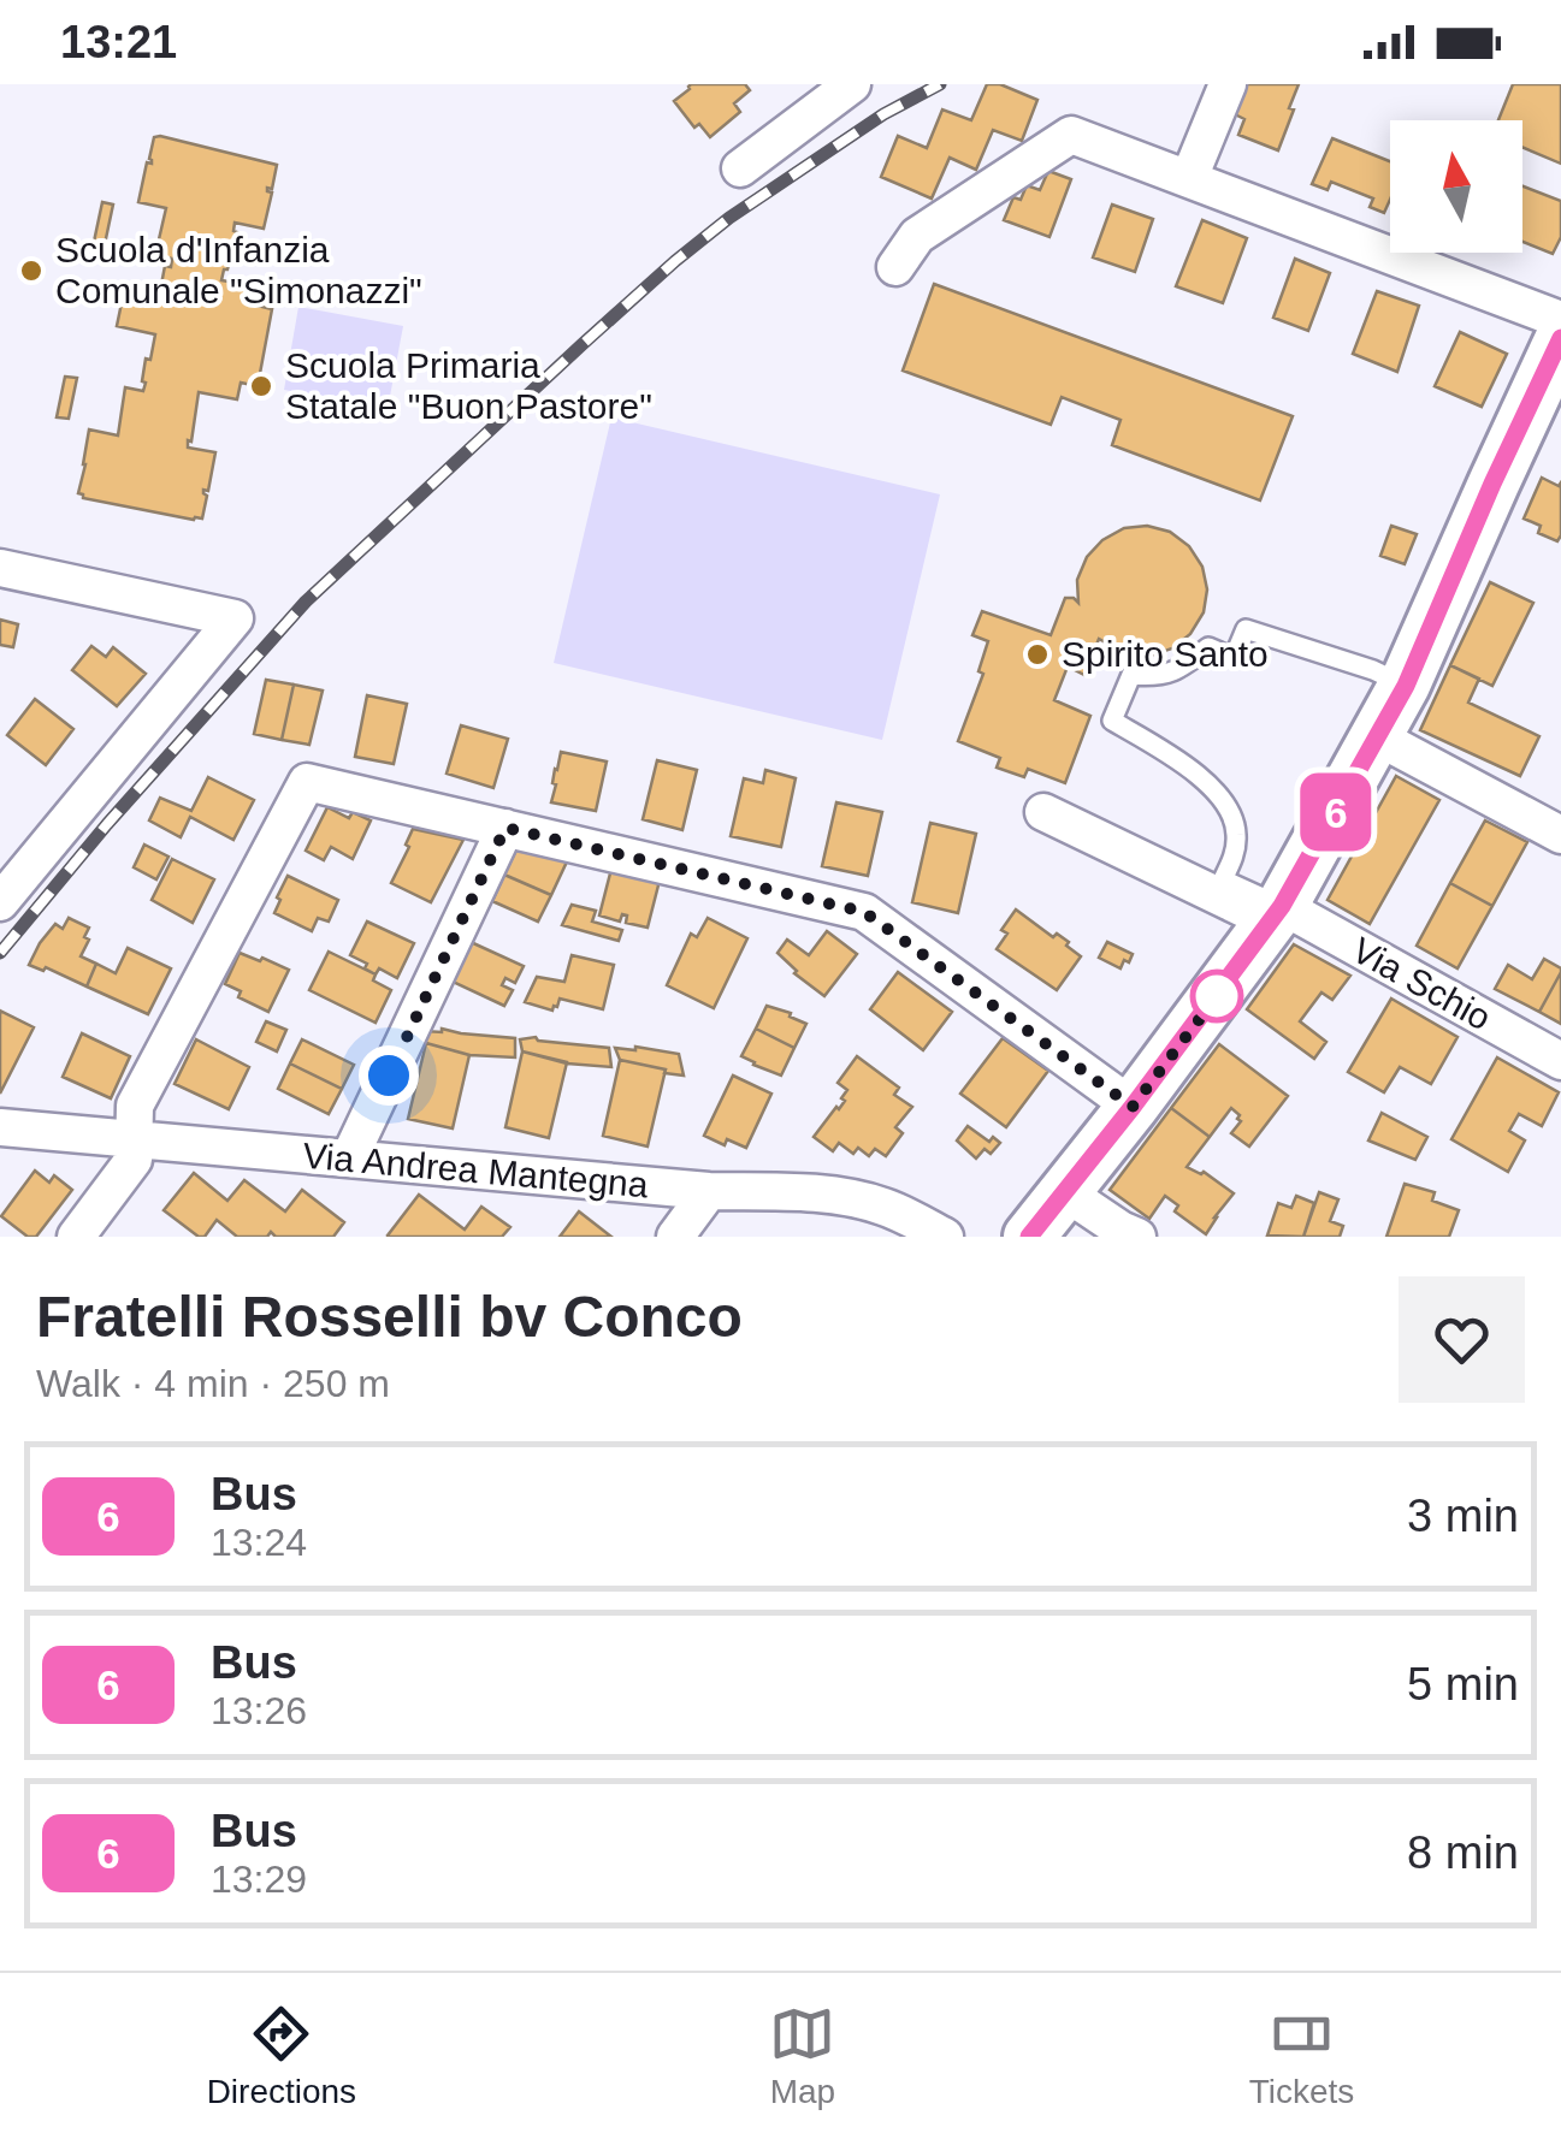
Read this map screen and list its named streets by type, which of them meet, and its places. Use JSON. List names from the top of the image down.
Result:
{
  "streets": {
    "street": ["Via Schio", "Via Andrea Mantegna"]
  },
  "places": ["Scuola d'Infanzia Comunale \"Simonazzi\"", "Scuola Primaria Statale \"Buon Pastore\"", "Spirito Santo"],
  "lines": ["bus line 6"],
  "north": "top",
  "page": {
    "status": "13:21",
    "on_map": "6",
    "heading": ["Fratelli Rosselli bv Conco", "Walk · 4 min · 250 m"],
    "list": [
      {
        "mark": "6",
        "name": "Bus",
        "note": "13:24",
        "value": "3 min"
      },
      {
        "mark": "6",
        "name": "Bus",
        "note": "13:26",
        "value": "5 min"
      },
      {
        "mark": "6",
        "name": "Bus",
        "note": "13:29",
        "value": "8 min"
      }
    ],
    "tabs": ["Directions", "Map", "Tickets"]
  }
}
